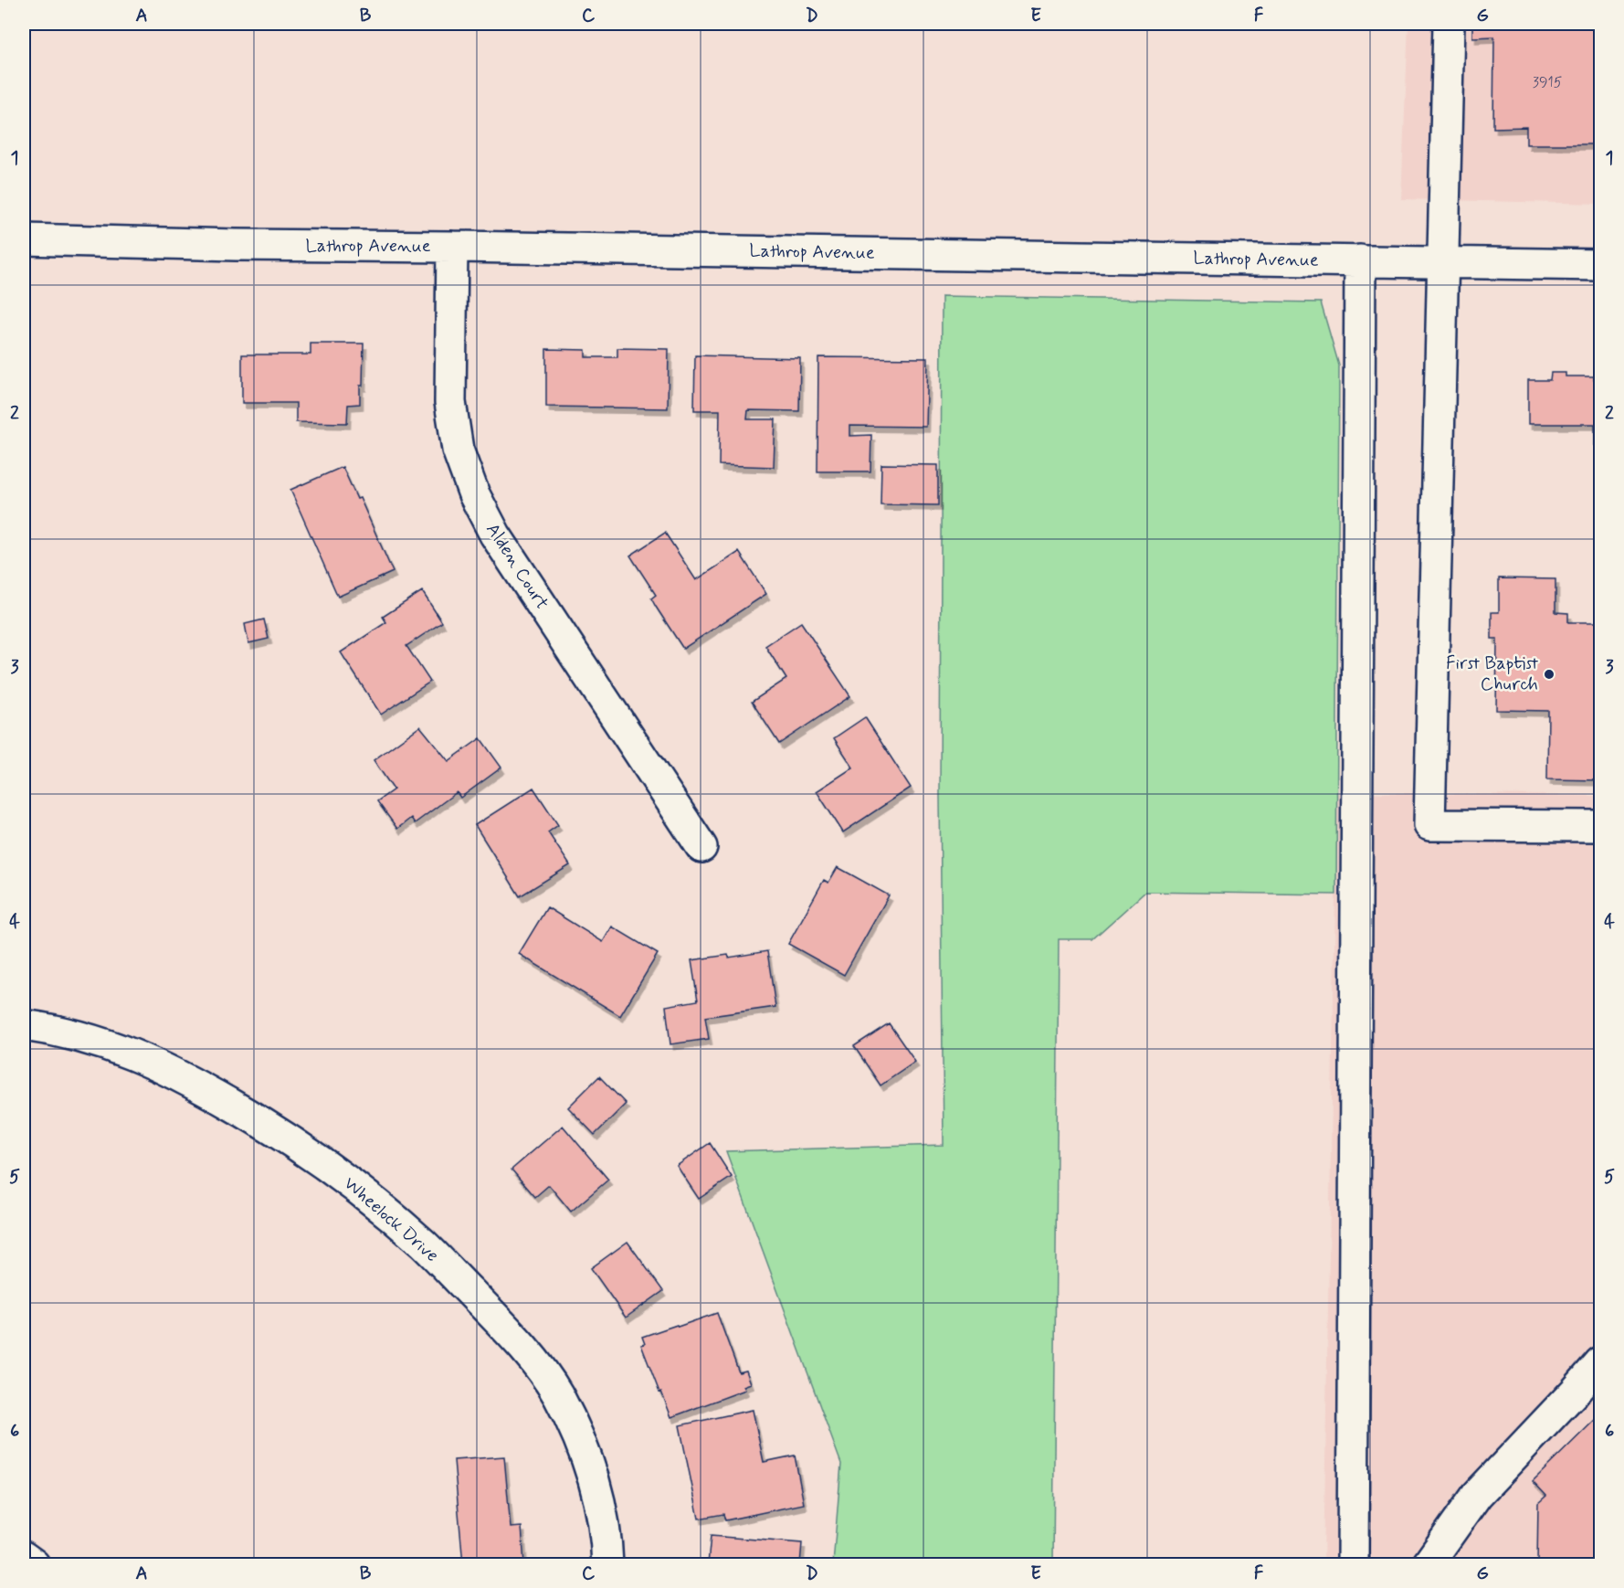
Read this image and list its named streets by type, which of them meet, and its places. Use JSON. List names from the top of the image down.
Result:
{
  "streets": {
    "street": ["Lathrop Avenue", "Alden Court", "Wheelock Drive"]
  },
  "crossings": [
    ["Lathrop Avenue", "Alden Court"]
  ],
  "places": ["First Baptist Church"],
  "house_numbers": ["3915"],
  "grid": {
    "columns": [
      "A",
      "B",
      "C",
      "D",
      "E",
      "F",
      "G"
    ],
    "rows": [
      "1",
      "2",
      "3",
      "4",
      "5",
      "6"
    ]
  }
}
